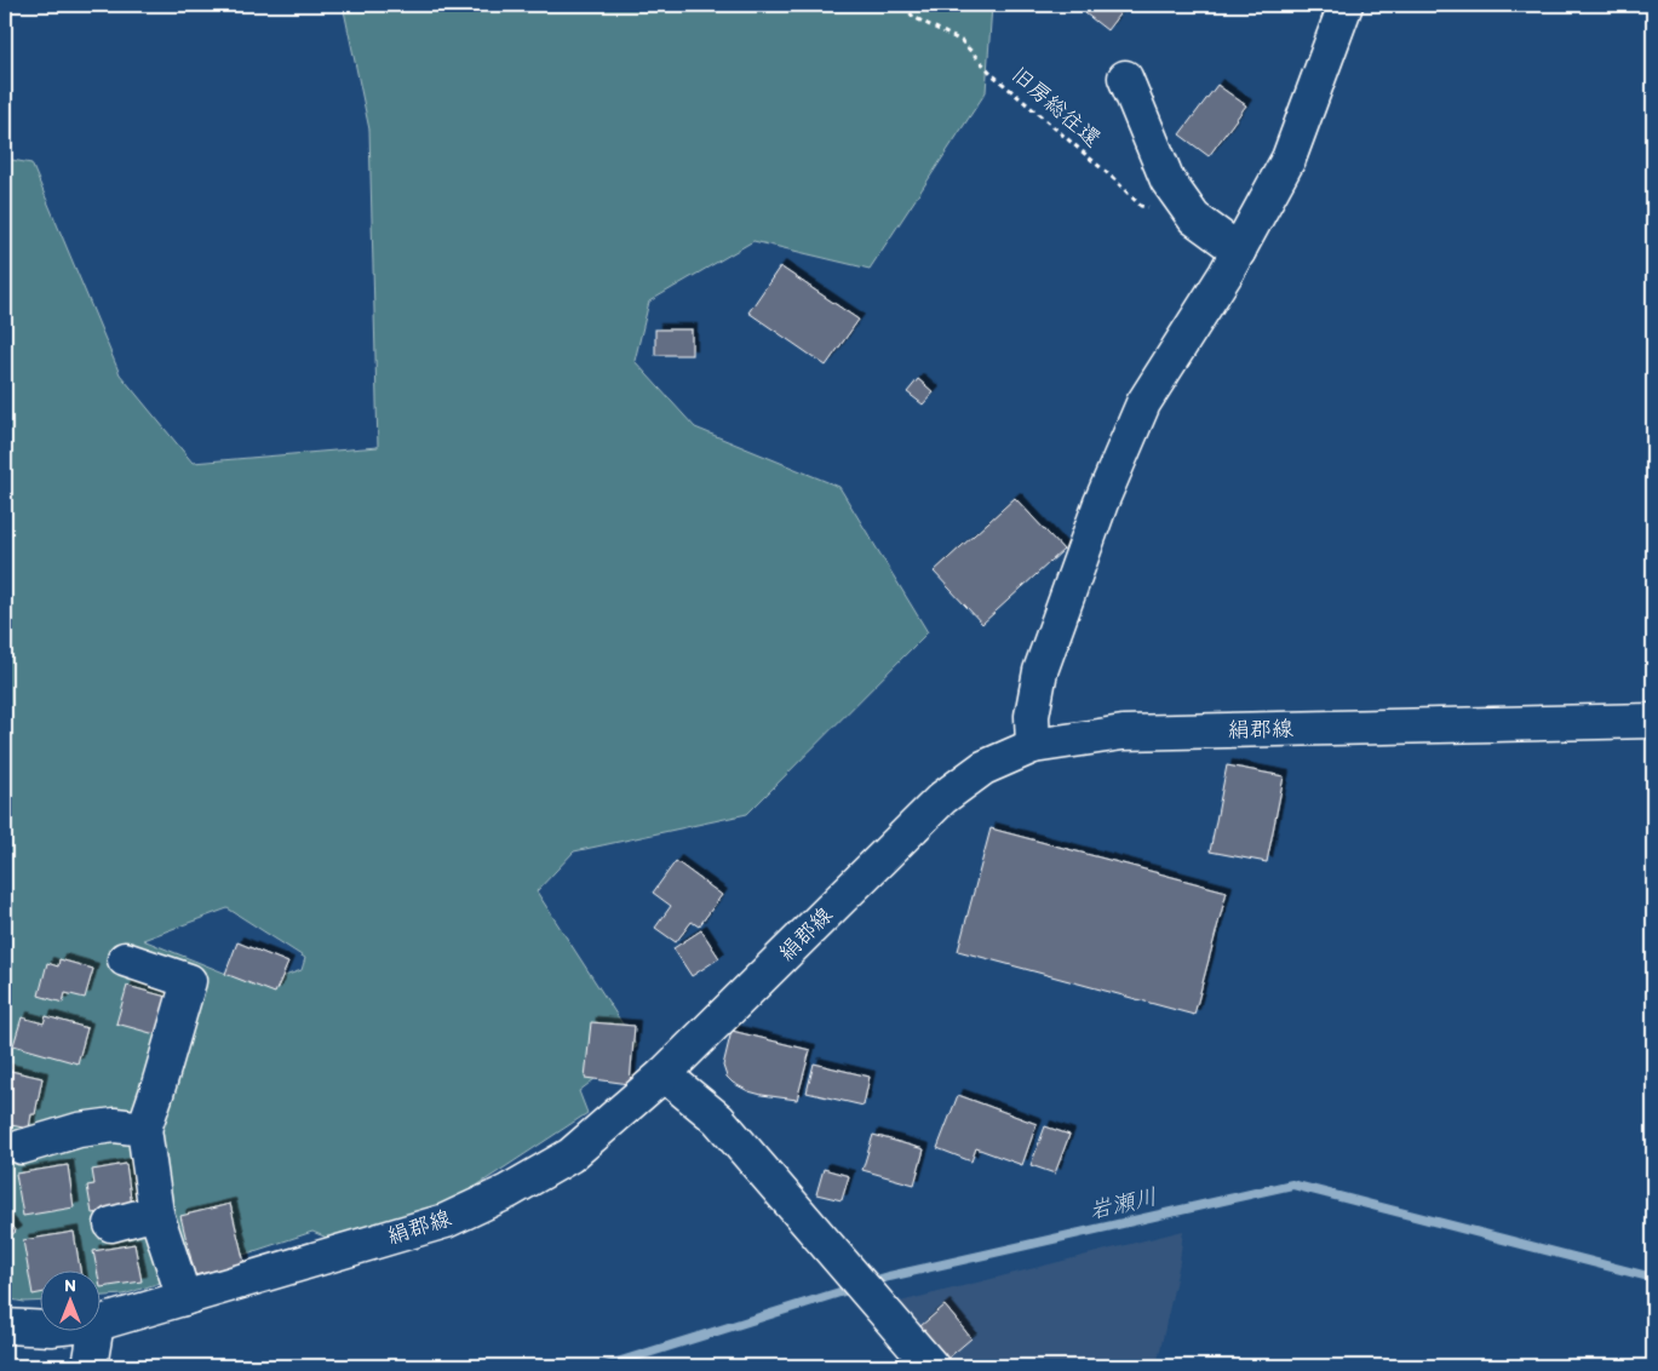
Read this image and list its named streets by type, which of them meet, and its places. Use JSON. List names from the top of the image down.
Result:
{
  "streets": {
    "main road": ["絹郡線"],
    "path": ["旧房総往還"]
  },
  "water": ["岩瀬川"],
  "north": "top"
}
